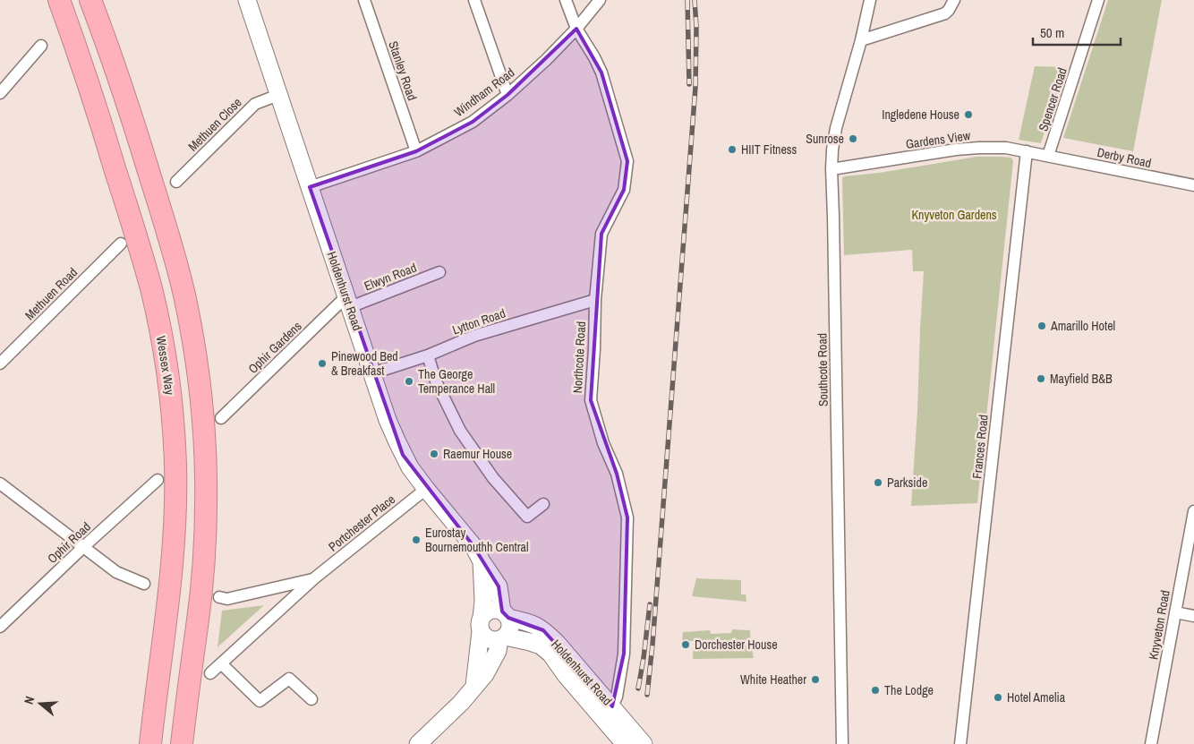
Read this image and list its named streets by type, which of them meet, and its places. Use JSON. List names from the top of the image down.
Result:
{
  "streets": {
    "highway": ["Wessex Way"],
    "street": [
      "Stanley Road",
      "Windham Road",
      "Spencer Road",
      "Methuen Close",
      "Gardens View",
      "Derby Road",
      "Elwyn Road",
      "Holdenhurst Road",
      "Methuen Road",
      "Lytton Road",
      "Ophir Gardens",
      "Northcote Road",
      "Southcote Road",
      "Frances Road",
      "Portchester Place",
      "Ophir Road",
      "Knyveton Road"
    ]
  },
  "crossings": [
    ["Stanley Road", "Windham Road"],
    ["Windham Road", "Holdenhurst Road"],
    ["Windham Road", "Northcote Road"],
    ["Spencer Road", "Gardens View"],
    ["Spencer Road", "Derby Road"],
    ["Methuen Close", "Holdenhurst Road"],
    ["Gardens View", "Derby Road"],
    ["Gardens View", "Southcote Road"],
    ["Gardens View", "Frances Road"],
    ["Elwyn Road", "Holdenhurst Road"],
    ["Elwyn Road", "Ophir Gardens"],
    ["Holdenhurst Road", "Lytton Road"],
    ["Holdenhurst Road", "Ophir Gardens"],
    ["Holdenhurst Road", "Northcote Road"],
    ["Holdenhurst Road", "Portchester Place"],
    ["Lytton Road", "Northcote Road"]
  ],
  "parks": ["Knyveton Gardens"],
  "places": [
    "Ingledene House",
    "Sunrose",
    "HIIT Fitness",
    "Amarillo Hotel",
    "Pinewood Bed & Breakfast",
    "Mayfield B&B",
    "The George Temperance Hall",
    "Raemur House",
    "Parkside",
    "Eurostay Bournemouthh Central",
    "Dorchester House",
    "White Heather",
    "The Lodge",
    "Hotel Amelia"
  ],
  "scale_bar": "50 m",
  "north": "left"
}
